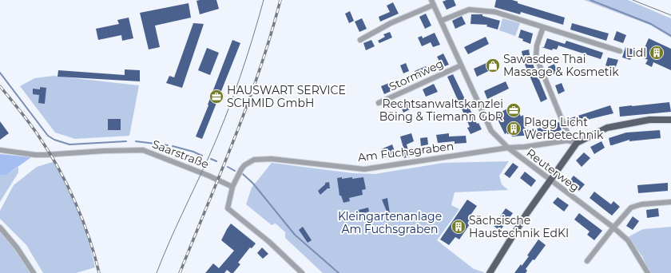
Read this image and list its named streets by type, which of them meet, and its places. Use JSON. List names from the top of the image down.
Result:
{
  "streets": {
    "street": [
      "Stormweg",
      "Am Fuchsgraben",
      "Saarstraße",
      "Reuterweg"
    ]
  },
  "crossings": [
    ["Stormweg", "Reuterweg"],
    ["Am Fuchsgraben", "Saarstraße"],
    ["Am Fuchsgraben", "Reuterweg"]
  ],
  "parks": ["Kleingartenanlage Am Fuchsgraben"],
  "places": {
    "building": ["Lidl", "Plagg Licht Werbetechnik", "Sächsische Haustechnik EdKI"],
    "shop": ["Sawasdee Thai Massage & Kosmetik"],
    "office": ["HAUSWART SERVICE SCHMID GmbH", "Rechtsanwaltskanzlei Böing & Tiemann GbR"]
  }
}
